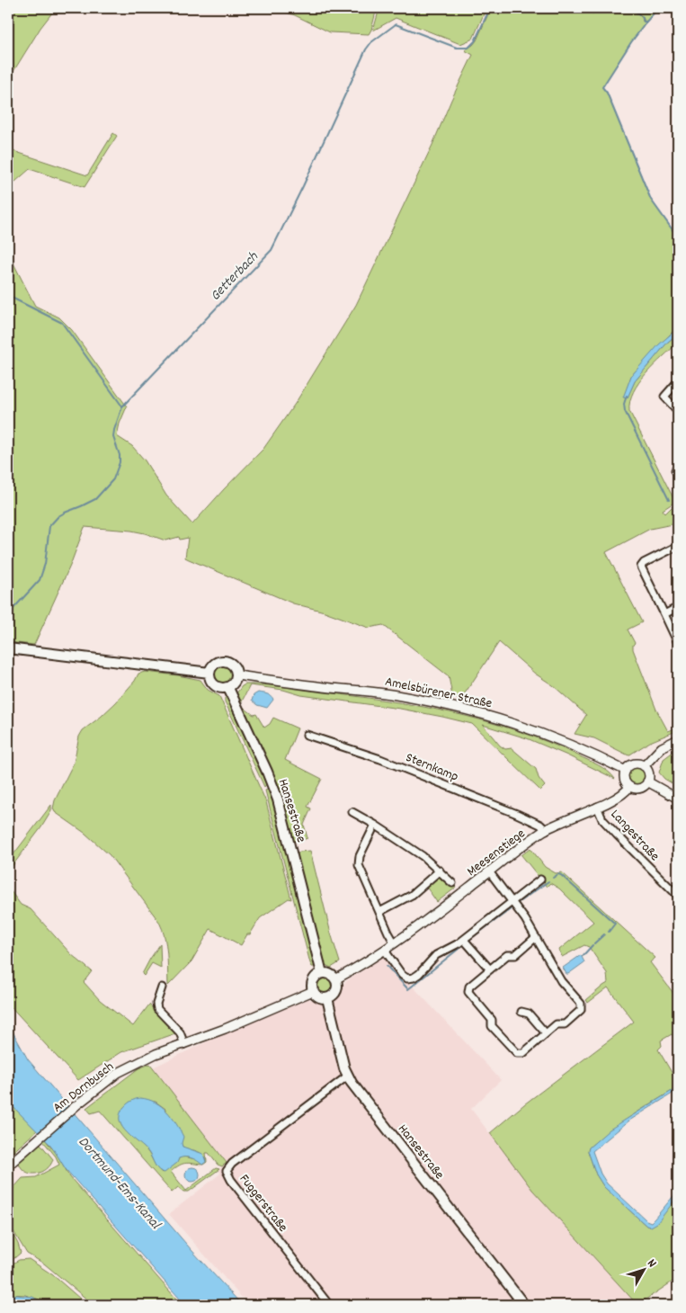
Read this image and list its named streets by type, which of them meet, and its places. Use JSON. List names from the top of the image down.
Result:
{
  "streets": {
    "main road": ["Hansestraße"],
    "street": [
      "Amelsbürener Straße",
      "Sternkamp",
      "Langestraße",
      "Meesenstiege",
      "Am Dornbusch",
      "Fuggerstraße"
    ]
  },
  "crossings": [
    ["Amelsbürener Straße", "Hansestraße"],
    ["Amelsbürener Straße", "Meesenstiege"],
    ["Sternkamp", "Meesenstiege"],
    ["Hansestraße", "Meesenstiege"],
    ["Hansestraße", "Am Dornbusch"],
    ["Hansestraße", "Fuggerstraße"],
    ["Langestraße", "Meesenstiege"],
    ["Meesenstiege", "Am Dornbusch"]
  ],
  "water": ["Getterbach", "Dortmund-Ems-Kanal"],
  "north": "top right"
}
